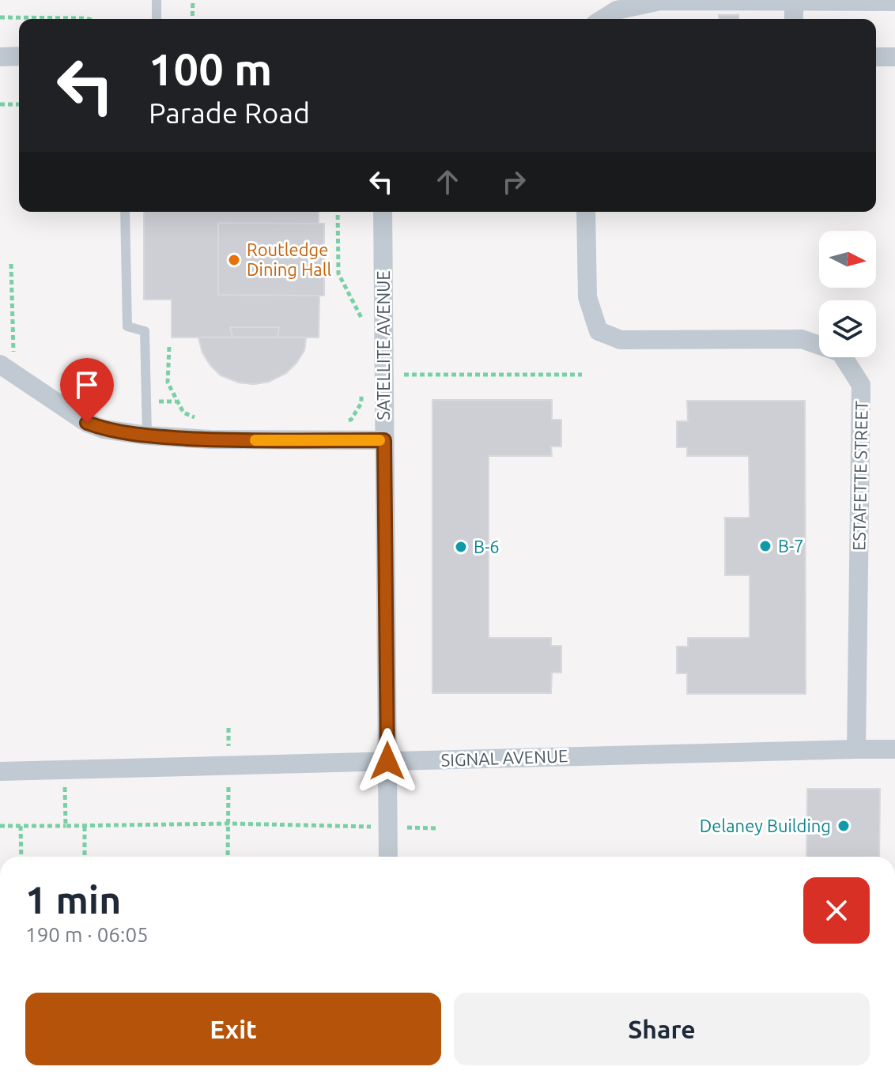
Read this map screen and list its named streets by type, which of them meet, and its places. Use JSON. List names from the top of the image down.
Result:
{
  "streets": {
    "street": ["SATELLITE AVENUE", "ESTAFETTE STREET", "SIGNAL AVENUE"]
  },
  "crossings": [
    ["SATELLITE AVENUE", "SIGNAL AVENUE"],
    ["ESTAFETTE STREET", "SIGNAL AVENUE"]
  ],
  "places": [
    "Routledge Dining Hall",
    "B-7",
    "B-6",
    "Delaney Building"
  ],
  "north": "right",
  "page": {
    "turn": ["100 m", "Parade Road"],
    "heading": ["1 min", "190 m · 06:05"],
    "buttons": ["Exit", "Share"]
  }
}
